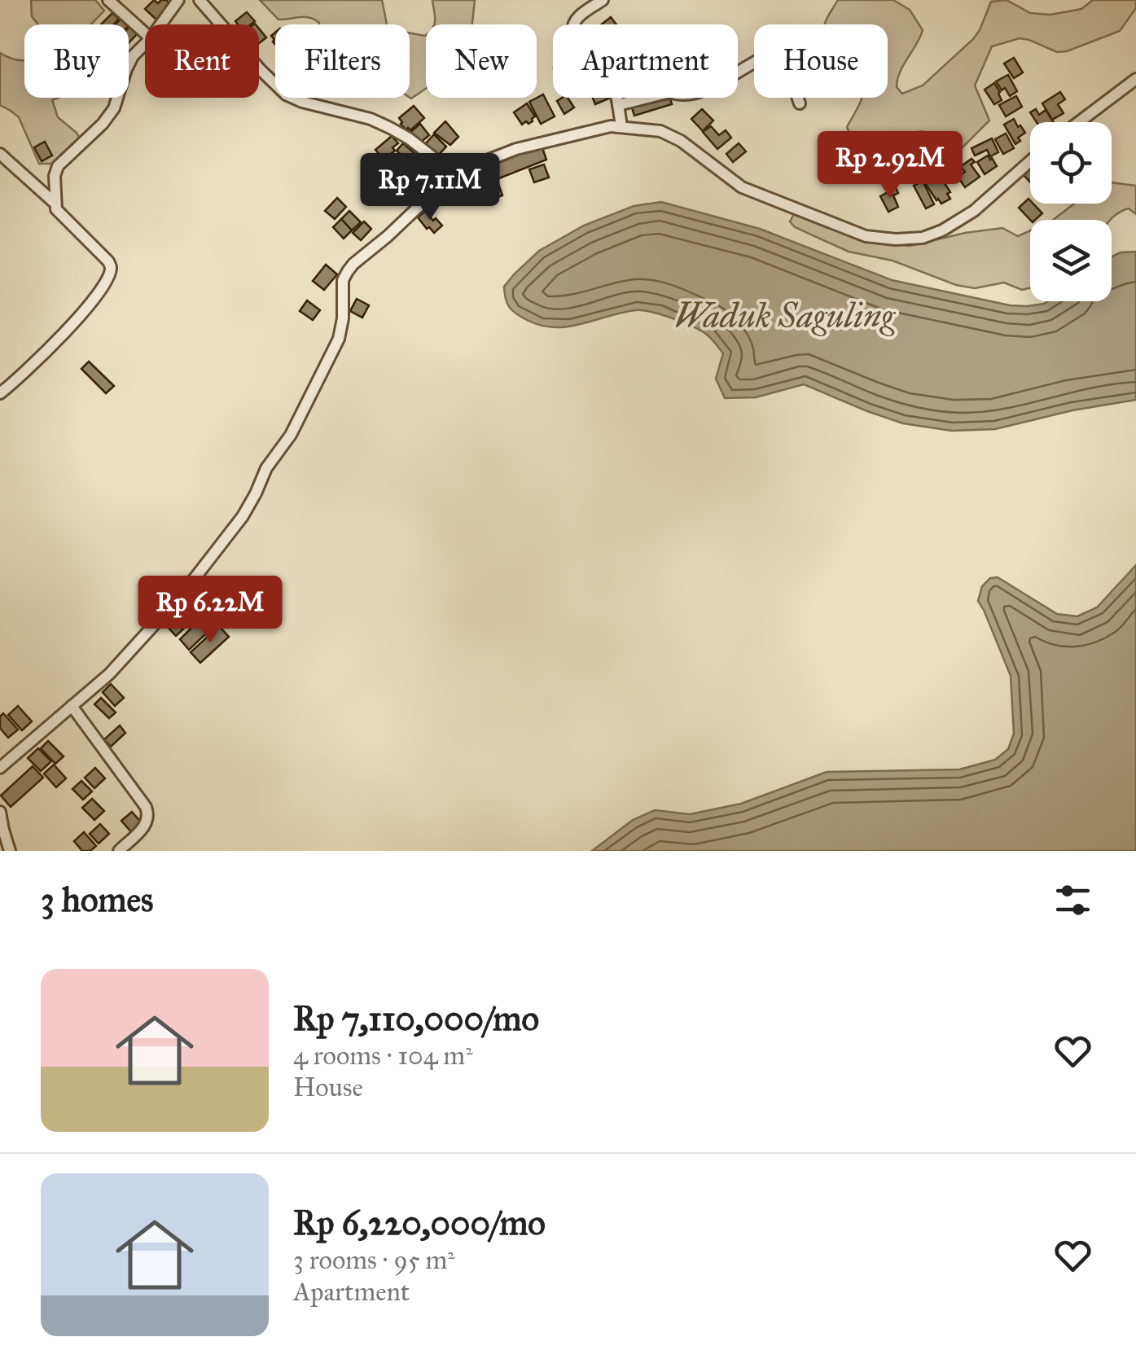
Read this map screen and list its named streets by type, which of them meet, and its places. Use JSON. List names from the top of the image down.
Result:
{
  "water": ["Waduk Saguling"],
  "page": {
    "chip": [
      "Buy",
      "Rent",
      "Filters",
      "New",
      "Apartment",
      "House"
    ],
    "price": ["Rp 2.92M", "Rp 7.11M", "Rp 6.22M"],
    "heading": "3 homes",
    "list": [
      {
        "name": "Rp 7,110,000/mo",
        "note": "4 rooms · 104 m² · House"
      },
      {
        "name": "Rp 6,220,000/mo",
        "note": "3 rooms · 95 m² · Apartment"
      }
    ]
  }
}
